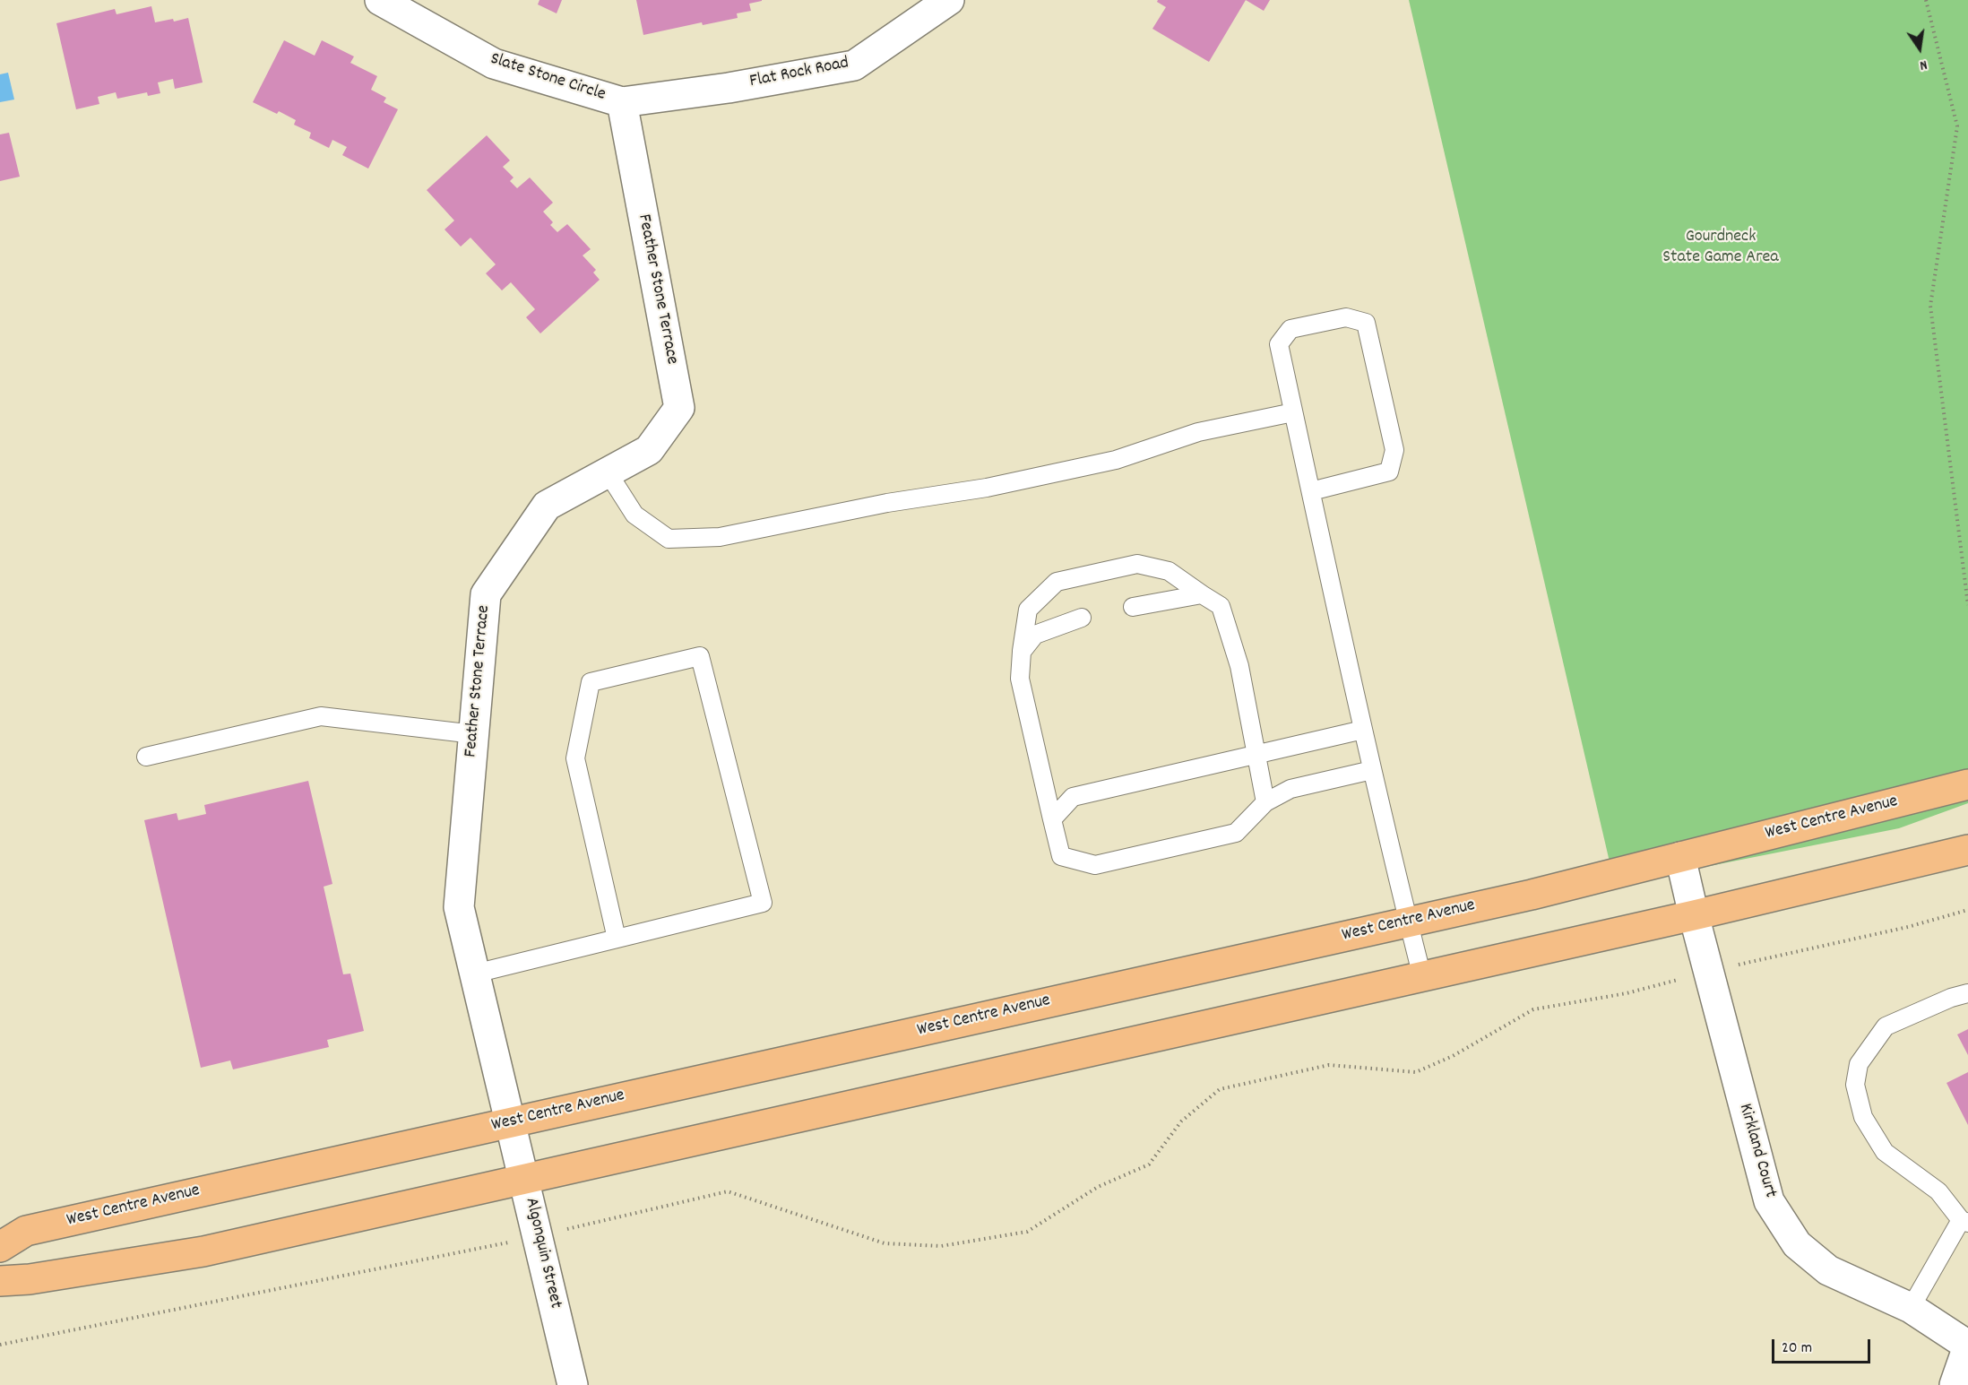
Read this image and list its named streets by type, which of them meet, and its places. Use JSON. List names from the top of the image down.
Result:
{
  "streets": {
    "main road": ["West Centre Avenue"],
    "street": [
      "Flat Rock Road",
      "Slate Stone Circle",
      "Feather Stone Terrace",
      "Kirkland Court",
      "Algonquin Street"
    ]
  },
  "crossings": [
    ["Flat Rock Road", "Slate Stone Circle"],
    ["Slate Stone Circle", "Feather Stone Terrace"],
    ["Feather Stone Terrace", "West Centre Avenue"],
    ["Feather Stone Terrace", "Algonquin Street"],
    ["West Centre Avenue", "Kirkland Court"],
    ["West Centre Avenue", "Algonquin Street"]
  ],
  "parks": ["Gourdneck State Game Area"],
  "scale_bar": "20 m",
  "north": "bottom"
}
